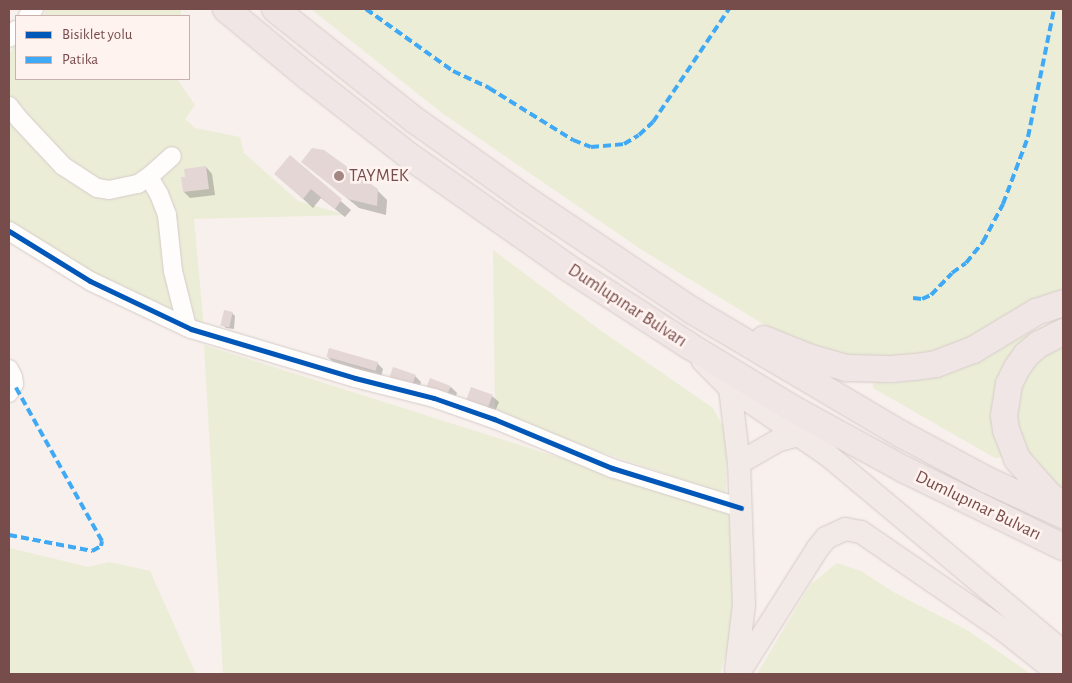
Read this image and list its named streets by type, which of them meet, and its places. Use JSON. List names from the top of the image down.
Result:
{
  "streets": {
    "highway": ["Dumlupınar Bulvarı"]
  },
  "places": ["TAYMEK"],
  "legend": ["Bisiklet yolu", "Patika"]
}
